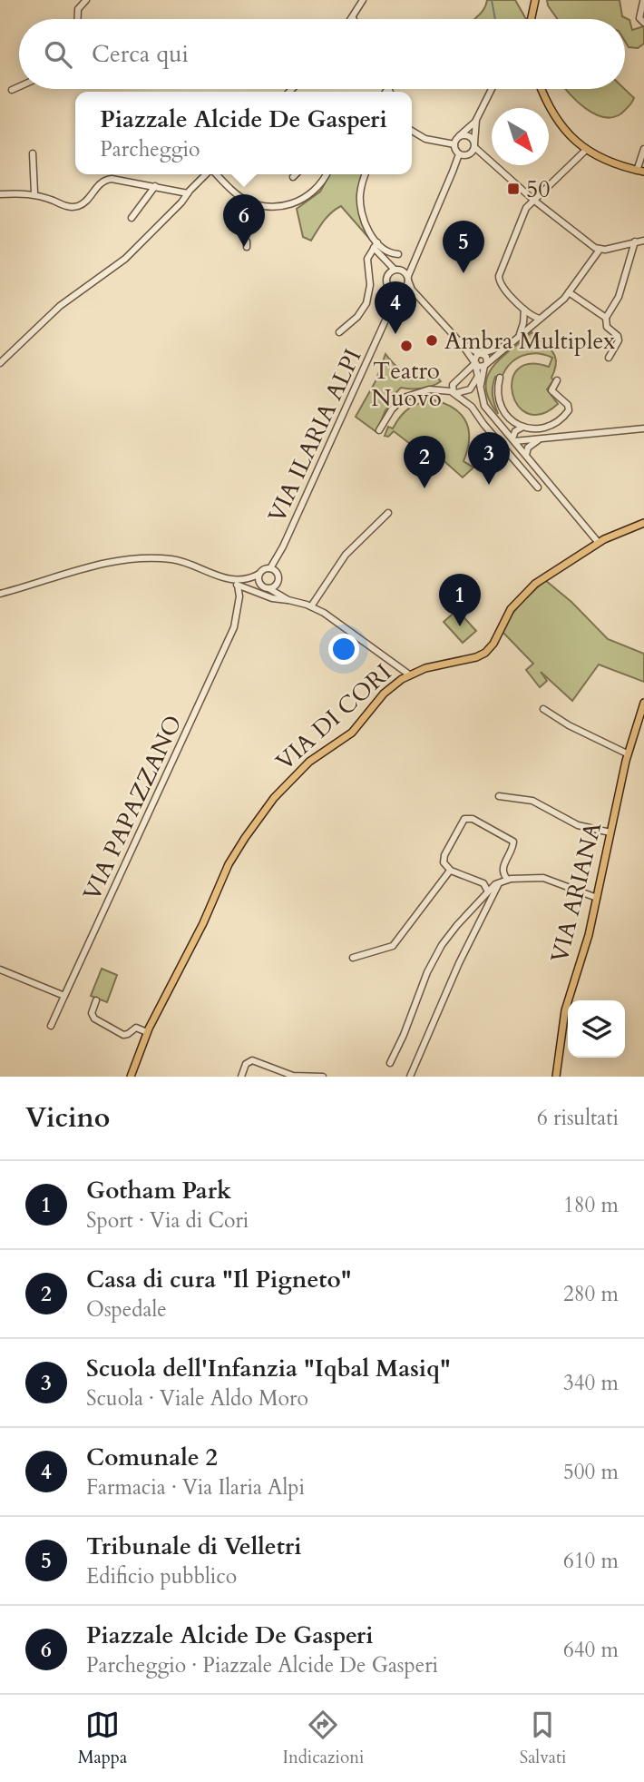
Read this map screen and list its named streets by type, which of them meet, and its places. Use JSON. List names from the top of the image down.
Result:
{
  "streets": {
    "main road": ["VIA DI CORI", "VIA ARIANA"],
    "street": ["VIA ILARIA ALPI", "VIA PAPAZZANO"]
  },
  "places": {
    "transit": ["50"],
    "other": ["Ambra Multiplex", "Teatro Nuovo"]
  },
  "north": "bottom right",
  "page": {
    "search": "Cerca qui",
    "popup": ["Piazzale Alcide De Gasperi", "Parcheggio"],
    "pins": [
      "6",
      "5",
      "4",
      "3",
      "2",
      "1"
    ],
    "heading": ["Vicino", "6 risultati"],
    "list": [
      {
        "mark": "1",
        "name": "Gotham Park",
        "note": "Sport · Via di Cori",
        "value": "180 m"
      },
      {
        "mark": "2",
        "name": "Casa di cura \"Il Pigneto\"",
        "note": "Ospedale",
        "value": "280 m"
      },
      {
        "mark": "3",
        "name": "Scuola dell'Infanzia \"Iqbal Masiq\"",
        "note": "Scuola · Viale Aldo Moro",
        "value": "340 m"
      },
      {
        "mark": "4",
        "name": "Comunale 2",
        "note": "Farmacia · Via Ilaria Alpi",
        "value": "500 m"
      },
      {
        "mark": "5",
        "name": "Tribunale di Velletri",
        "note": "Edificio pubblico",
        "value": "610 m"
      },
      {
        "mark": "6",
        "name": "Piazzale Alcide De Gasperi",
        "note": "Parcheggio · Piazzale Alcide De Gasperi",
        "value": "640 m"
      }
    ],
    "nav": ["Mappa", "Indicazioni", "Salvati"]
  }
}
